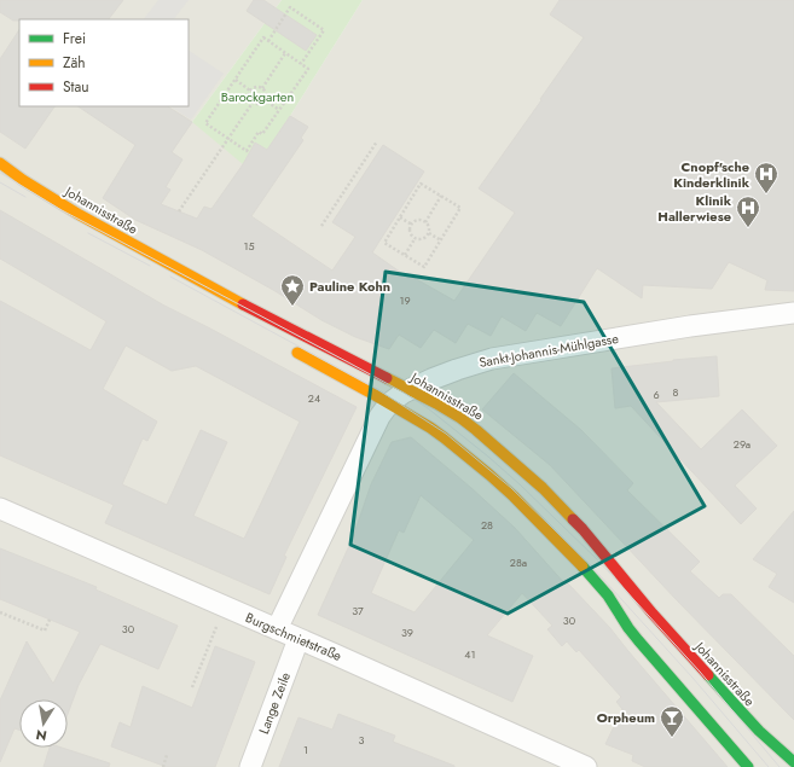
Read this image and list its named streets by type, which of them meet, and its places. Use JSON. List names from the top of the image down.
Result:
{
  "streets": {
    "main road": ["Johannisstraße"],
    "street": ["Sankt-Johannis-Mühlgasse", "Burgschmietstraße", "Lange Zeile"]
  },
  "crossings": [
    ["Johannisstraße", "Sankt-Johannis-Mühlgasse"],
    ["Sankt-Johannis-Mühlgasse", "Burgschmietstraße"],
    ["Burgschmietstraße", "Lange Zeile"]
  ],
  "parks": ["Barockgarten"],
  "places": {
    "hospital": ["Cnopf'sche Kinderklinik", "Klinik Hallerwiese"],
    "place": ["Pauline Kohn"],
    "bar": ["Orpheum"]
  },
  "house_numbers": [
    "15",
    "19",
    "8",
    "6",
    "24",
    "29a",
    "28",
    "28a",
    "37",
    "30",
    "30",
    "39",
    "41",
    "3",
    "1"
  ],
  "legend": ["Frei", "Zäh", "Stau"],
  "north": "bottom"
}
